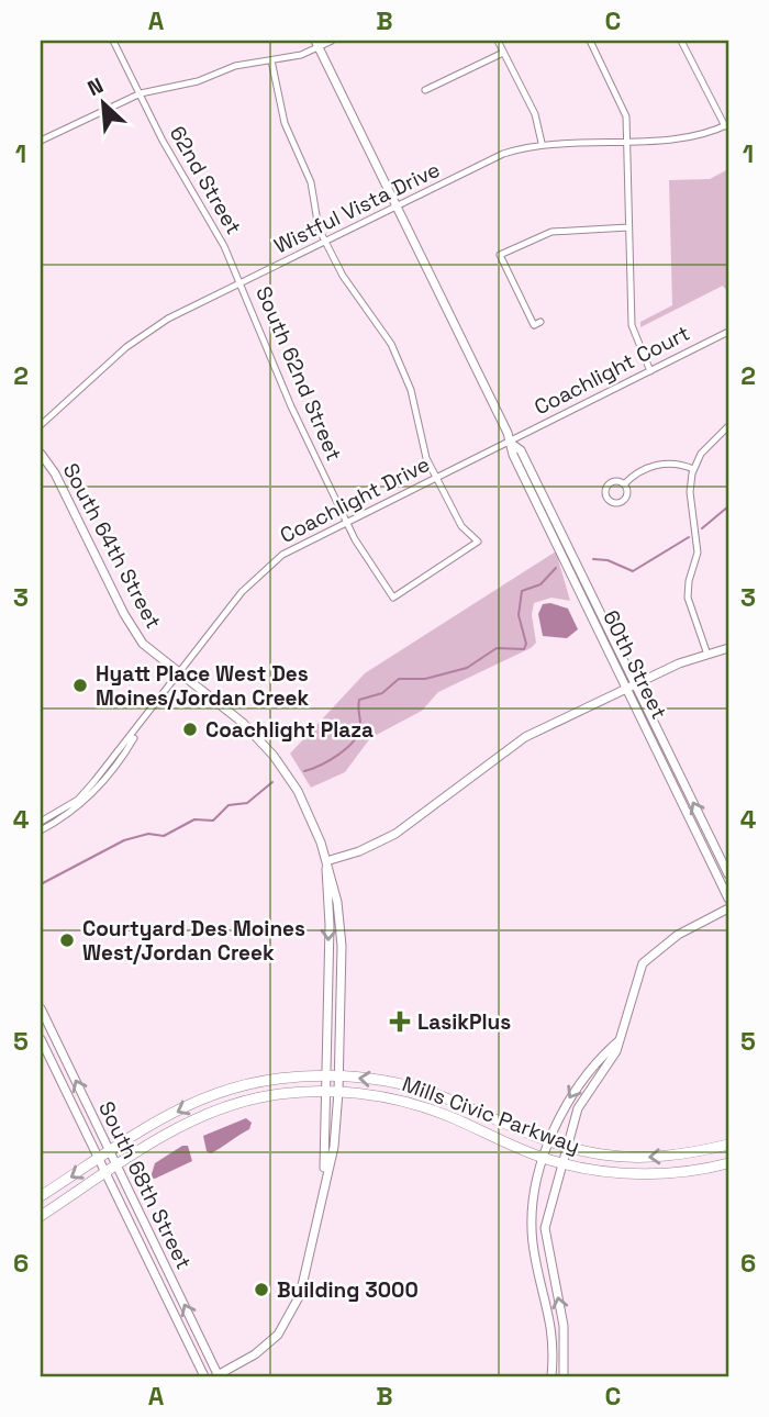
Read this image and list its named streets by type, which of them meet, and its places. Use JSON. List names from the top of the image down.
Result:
{
  "streets": {
    "main road": ["Mills Civic Parkway"],
    "street": [
      "62nd Street",
      "Wistful Vista Drive",
      "Coachlight Court",
      "South 62nd Street",
      "Coachlight Drive",
      "South 64th Street",
      "60th Street",
      "South 68th Street"
    ]
  },
  "crossings": [
    ["62nd Street", "Wistful Vista Drive"],
    ["62nd Street", "South 62nd Street"],
    ["Wistful Vista Drive", "South 62nd Street"],
    ["Wistful Vista Drive", "60th Street"],
    ["Coachlight Court", "Coachlight Drive"],
    ["Coachlight Court", "60th Street"],
    ["South 62nd Street", "Coachlight Drive"],
    ["Coachlight Drive", "South 64th Street"],
    ["Coachlight Drive", "60th Street"],
    ["South 64th Street", "Mills Civic Parkway"],
    ["South 64th Street", "South 68th Street"],
    ["Mills Civic Parkway", "South 68th Street"]
  ],
  "places": {
    "other": [
      "Hyatt Place West Des Moines/Jordan Creek",
      "Coachlight Plaza",
      "Courtyard Des Moines West/Jordan Creek",
      "Building 3000"
    ],
    "health": ["LasikPlus"]
  },
  "north": "top left",
  "grid": {
    "columns": ["A", "B", "C"],
    "rows": [
      "1",
      "2",
      "3",
      "4",
      "5",
      "6"
    ]
  }
}
